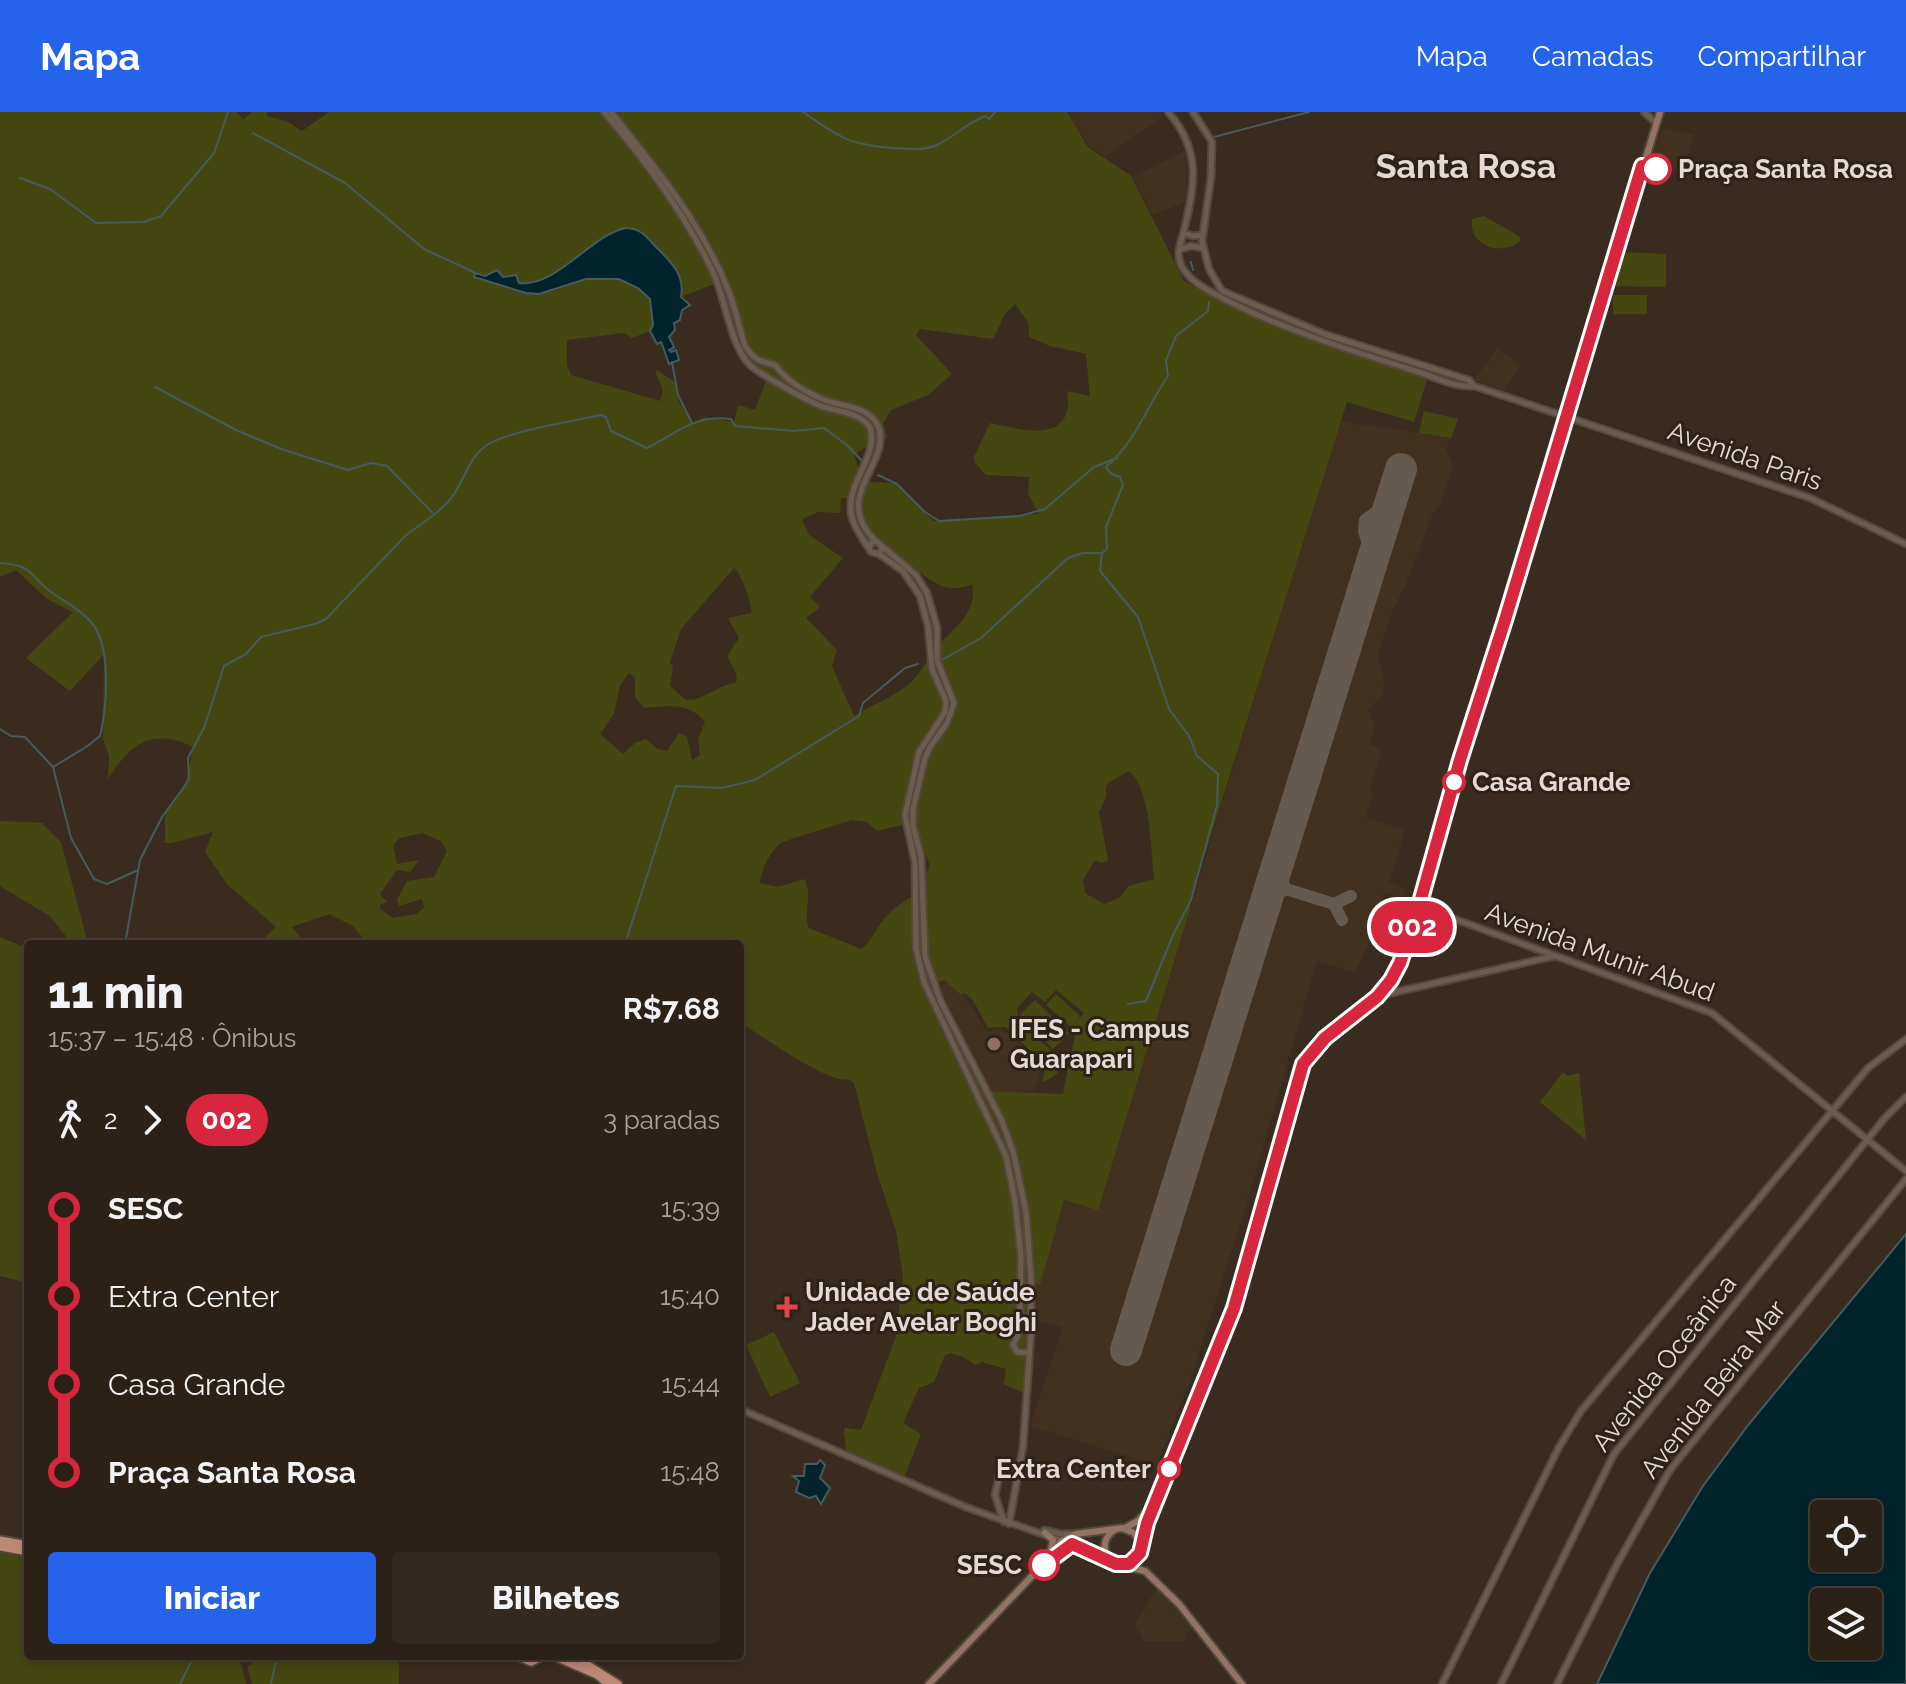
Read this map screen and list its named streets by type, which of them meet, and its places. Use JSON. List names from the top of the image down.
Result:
{
  "streets": {
    "street": [
      "Avenida Paris",
      "Avenida Munir Abud",
      "Avenida Oceânica",
      "Avenida Beira Mar"
    ]
  },
  "crossings": [
    ["Avenida Munir Abud", "Avenida Oceânica"]
  ],
  "districts": ["Santa Rosa"],
  "places": {
    "other": [
      "Praça Santa Rosa",
      "Casa Grande",
      "IFES - Campus Guarapari",
      "Extra Center",
      "SESC"
    ],
    "health": ["Unidade de Saúde Jader Avelar Boghi"]
  },
  "lines": ["bus line 002"],
  "page": {
    "header": "Mapa",
    "nav": ["Mapa", "Camadas", "Compartilhar"],
    "on_map": "002",
    "heading": ["11 min", "15:37 – 15:48 · Ônibus", "R$7.68"],
    "legs": ["2", "002", "3 paradas"],
    "list": [
      {
        "name": "SESC",
        "value": "15:39"
      },
      {
        "name": "Extra Center",
        "value": "15:40"
      },
      {
        "name": "Casa Grande",
        "value": "15:44"
      },
      {
        "name": "Praça Santa Rosa",
        "value": "15:48"
      }
    ],
    "buttons": ["Iniciar", "Bilhetes"]
  }
}
